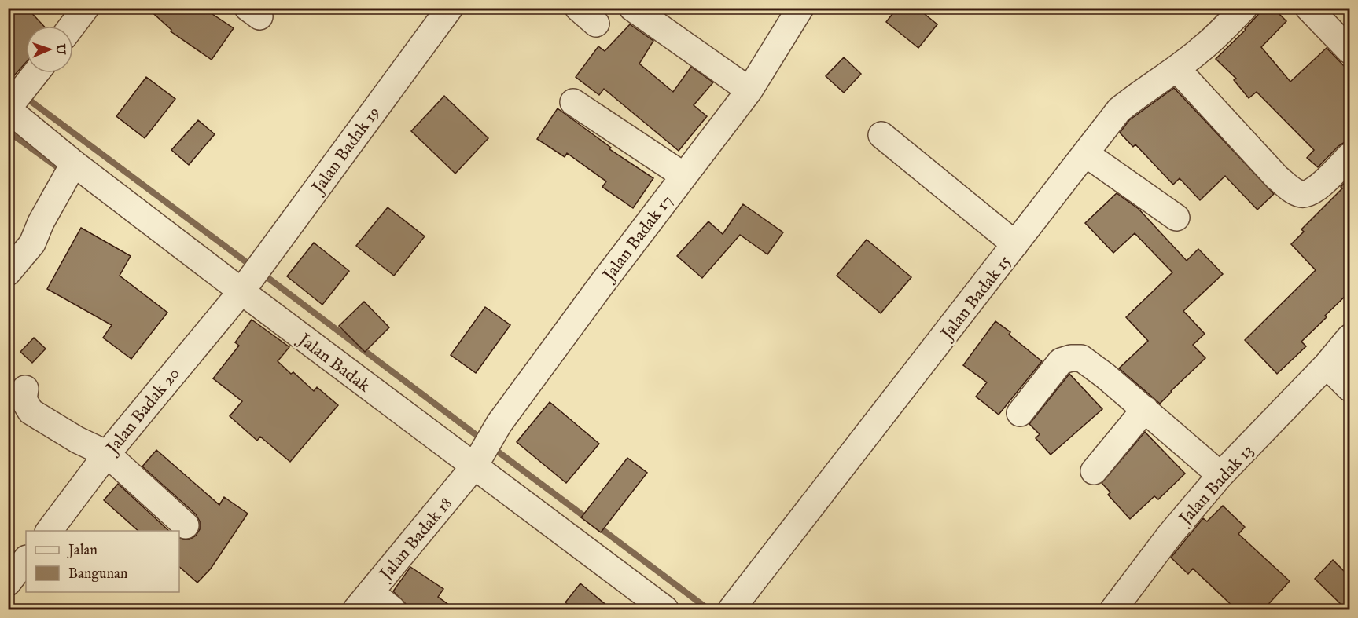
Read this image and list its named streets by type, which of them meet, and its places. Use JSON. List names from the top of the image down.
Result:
{
  "streets": {
    "street": [
      "Jalan Badak 19",
      "Jalan Badak 17",
      "Jalan Badak 15",
      "Jalan Badak",
      "Jalan Badak 20",
      "Jalan Badak 13",
      "Jalan Badak 18"
    ]
  },
  "crossings": [
    ["Jalan Badak 19", "Jalan Badak"],
    ["Jalan Badak 19", "Jalan Badak 20"],
    ["Jalan Badak 17", "Jalan Badak"],
    ["Jalan Badak 17", "Jalan Badak 18"],
    ["Jalan Badak", "Jalan Badak 20"],
    ["Jalan Badak", "Jalan Badak 18"]
  ],
  "legend": ["Jalan", "Bangunan"],
  "north": "right"
}
